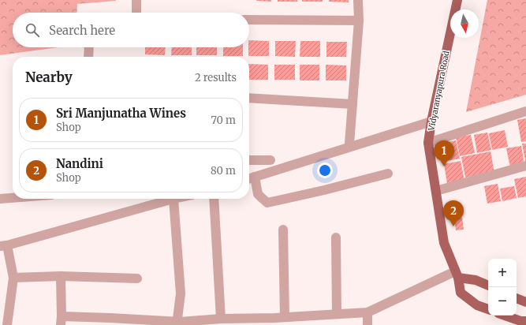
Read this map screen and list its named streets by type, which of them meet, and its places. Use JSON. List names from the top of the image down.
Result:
{
  "streets": {
    "main road": ["Vidyaranyapura Road"]
  },
  "north": "bottom",
  "page": {
    "search": "Search here",
    "heading": ["Nearby", "2 results"],
    "list": [
      {
        "mark": "1",
        "name": "Sri Manjunatha Wines",
        "note": "Shop",
        "value": "70 m"
      },
      {
        "mark": "2",
        "name": "Nandini",
        "note": "Shop",
        "value": "80 m"
      }
    ],
    "pins": ["1", "2"],
    "map_buttons": ["+", "−"]
  }
}
